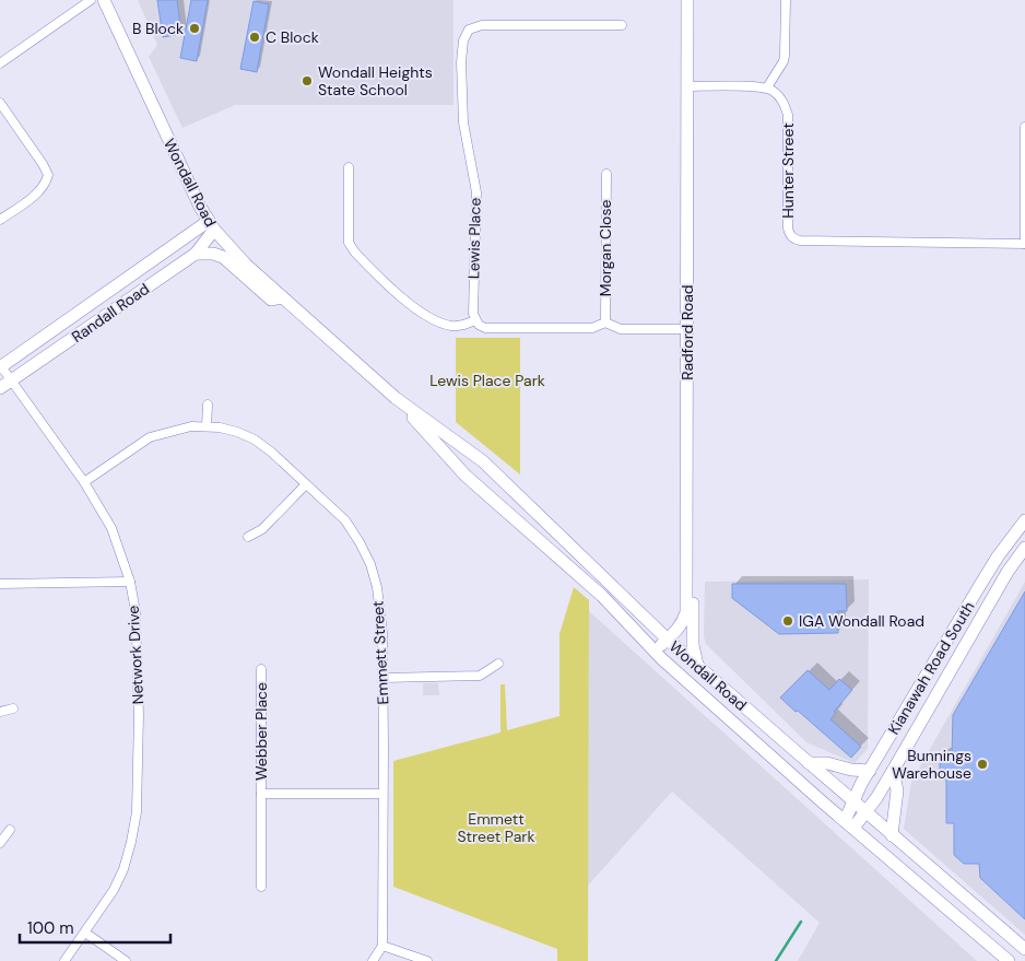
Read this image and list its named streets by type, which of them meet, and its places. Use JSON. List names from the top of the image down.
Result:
{
  "streets": {
    "main road": [
      "Wondall Road",
      "Randall Road",
      "Radford Road",
      "Kianawah Road South"
    ],
    "street": [
      "Hunter Street",
      "Lewis Place",
      "Morgan Close",
      "Emmett Street",
      "Network Drive",
      "Webber Place"
    ]
  },
  "crossings": [
    ["Wondall Road", "Randall Road"],
    ["Wondall Road", "Radford Road"],
    ["Wondall Road", "Kianawah Road South"],
    ["Randall Road", "Network Drive"],
    ["Emmett Street", "Network Drive"],
    ["Emmett Street", "Webber Place"]
  ],
  "parks": ["Lewis Place Park", "Emmett Street Park"],
  "places": [
    "B Block",
    "C Block",
    "Wondall Heights State School",
    "IGA Wondall Road",
    "Bunnings Warehouse"
  ],
  "scale_bar": "100 m"
}
